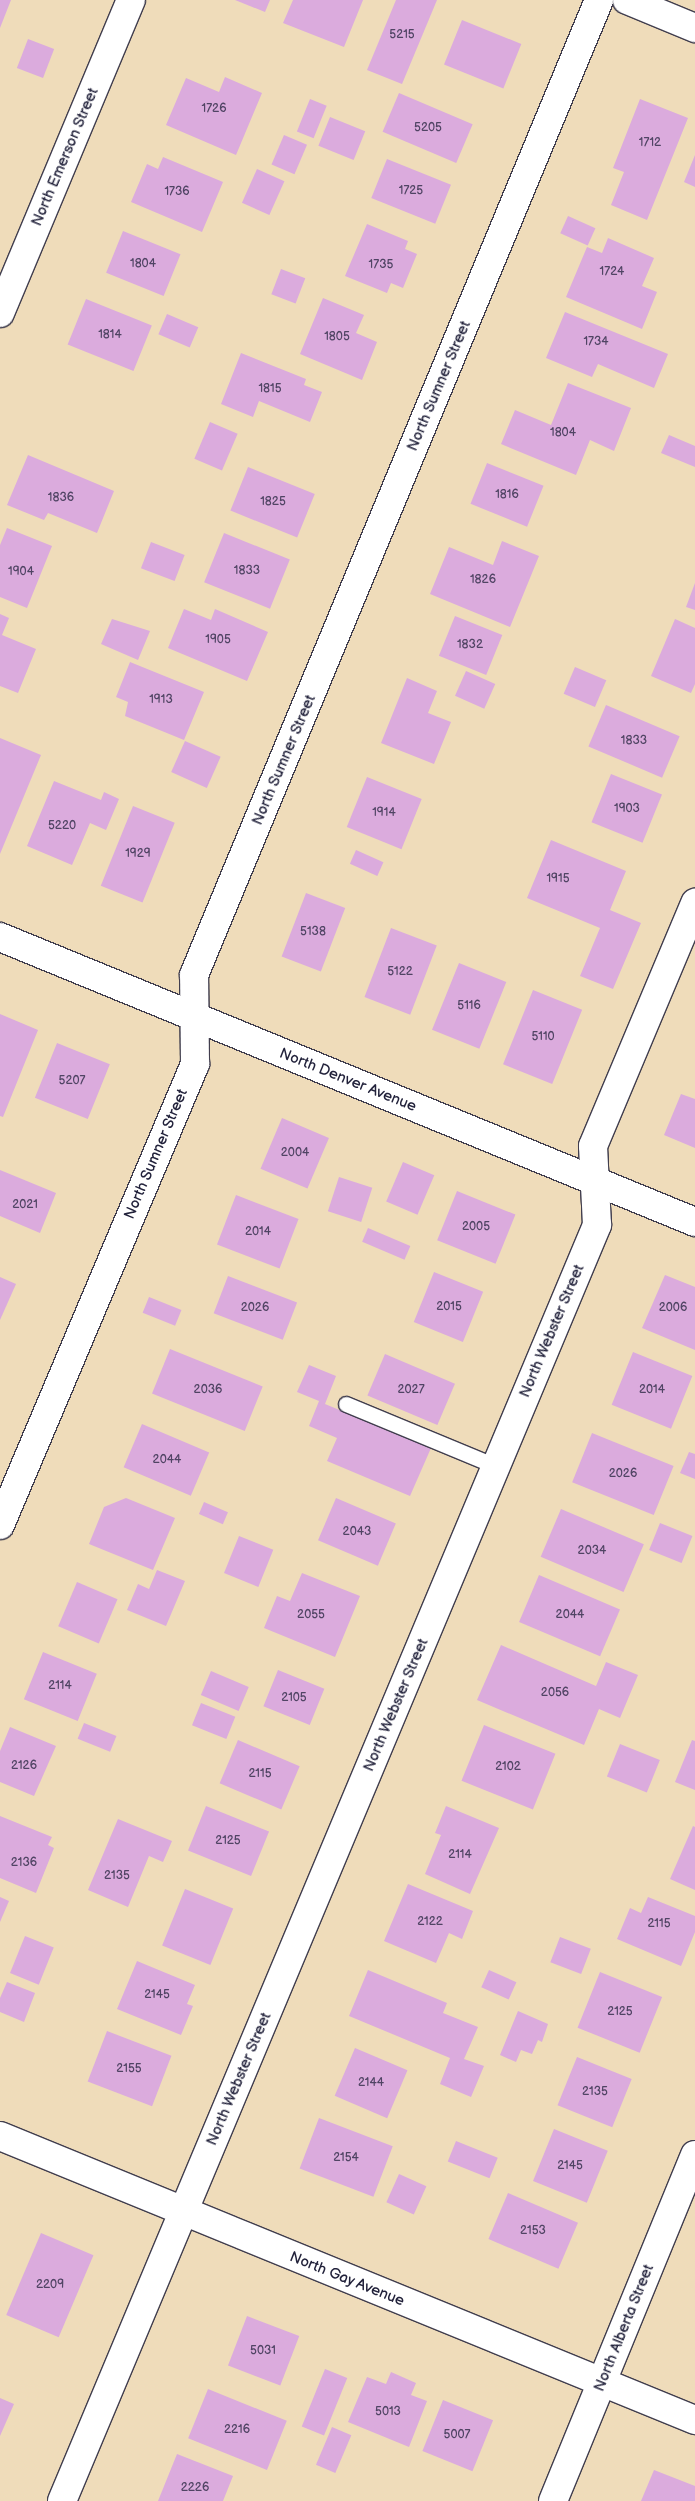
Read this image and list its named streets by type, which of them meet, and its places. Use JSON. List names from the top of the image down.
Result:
{
  "streets": {
    "street": [
      "North Emerson Street",
      "North Sumner Street",
      "North Denver Avenue",
      "North Webster Street",
      "North Gay Avenue",
      "North Alberta Street"
    ]
  },
  "crossings": [
    ["North Sumner Street", "North Denver Avenue"],
    ["North Denver Avenue", "North Webster Street"],
    ["North Webster Street", "North Gay Avenue"],
    ["North Gay Avenue", "North Alberta Street"]
  ],
  "house_numbers": [
    "5215",
    "1726",
    "5205",
    "1712",
    "1725",
    "1736",
    "1804",
    "1735",
    "1724",
    "1814",
    "1805",
    "1734",
    "1815",
    "1804",
    "1816",
    "1836",
    "1825",
    "1833",
    "1904",
    "1826",
    "1905",
    "1832",
    "1913",
    "1833",
    "1903",
    "1914",
    "5220",
    "1929",
    "1915",
    "5138",
    "5122",
    "5116",
    "5110",
    "5207",
    "2004",
    "2021",
    "2005",
    "2014",
    "2015",
    "2026",
    "2006",
    "2036",
    "2027",
    "2014",
    "2044",
    "2026",
    "2043",
    "2034",
    "2055",
    "2044",
    "2114",
    "2056",
    "2105",
    "2126",
    "2102",
    "2115",
    "2125",
    "2114",
    "2136",
    "2135",
    "2122",
    "2115",
    "2145",
    "2125",
    "2155",
    "2144",
    "2135",
    "2154",
    "2145",
    "2153",
    "2209",
    "5031",
    "5013",
    "2216",
    "5007",
    "2226"
  ]
}
